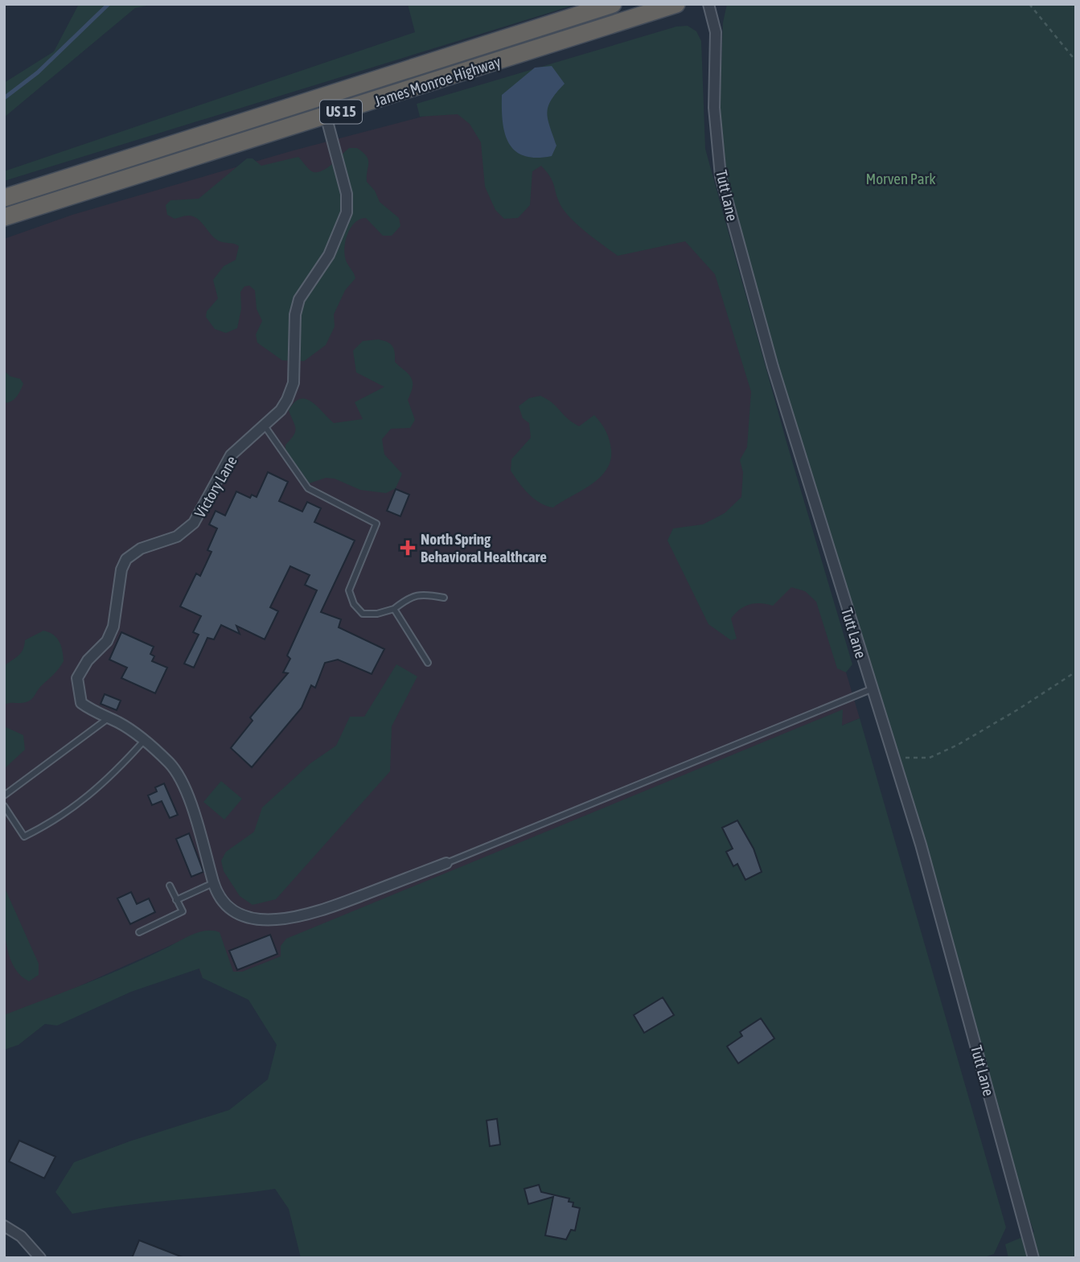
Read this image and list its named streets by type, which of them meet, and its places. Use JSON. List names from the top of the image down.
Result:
{
  "streets": {
    "highway": ["James Monroe Highway", "US 15"],
    "street": ["Tutt Lane", "Victory Lane"]
  },
  "crossings": [
    ["James Monroe Highway", "Victory Lane"]
  ],
  "parks": ["Morven Park"],
  "places": {
    "health": ["North Spring Behavioral Healthcare"]
  }
}
